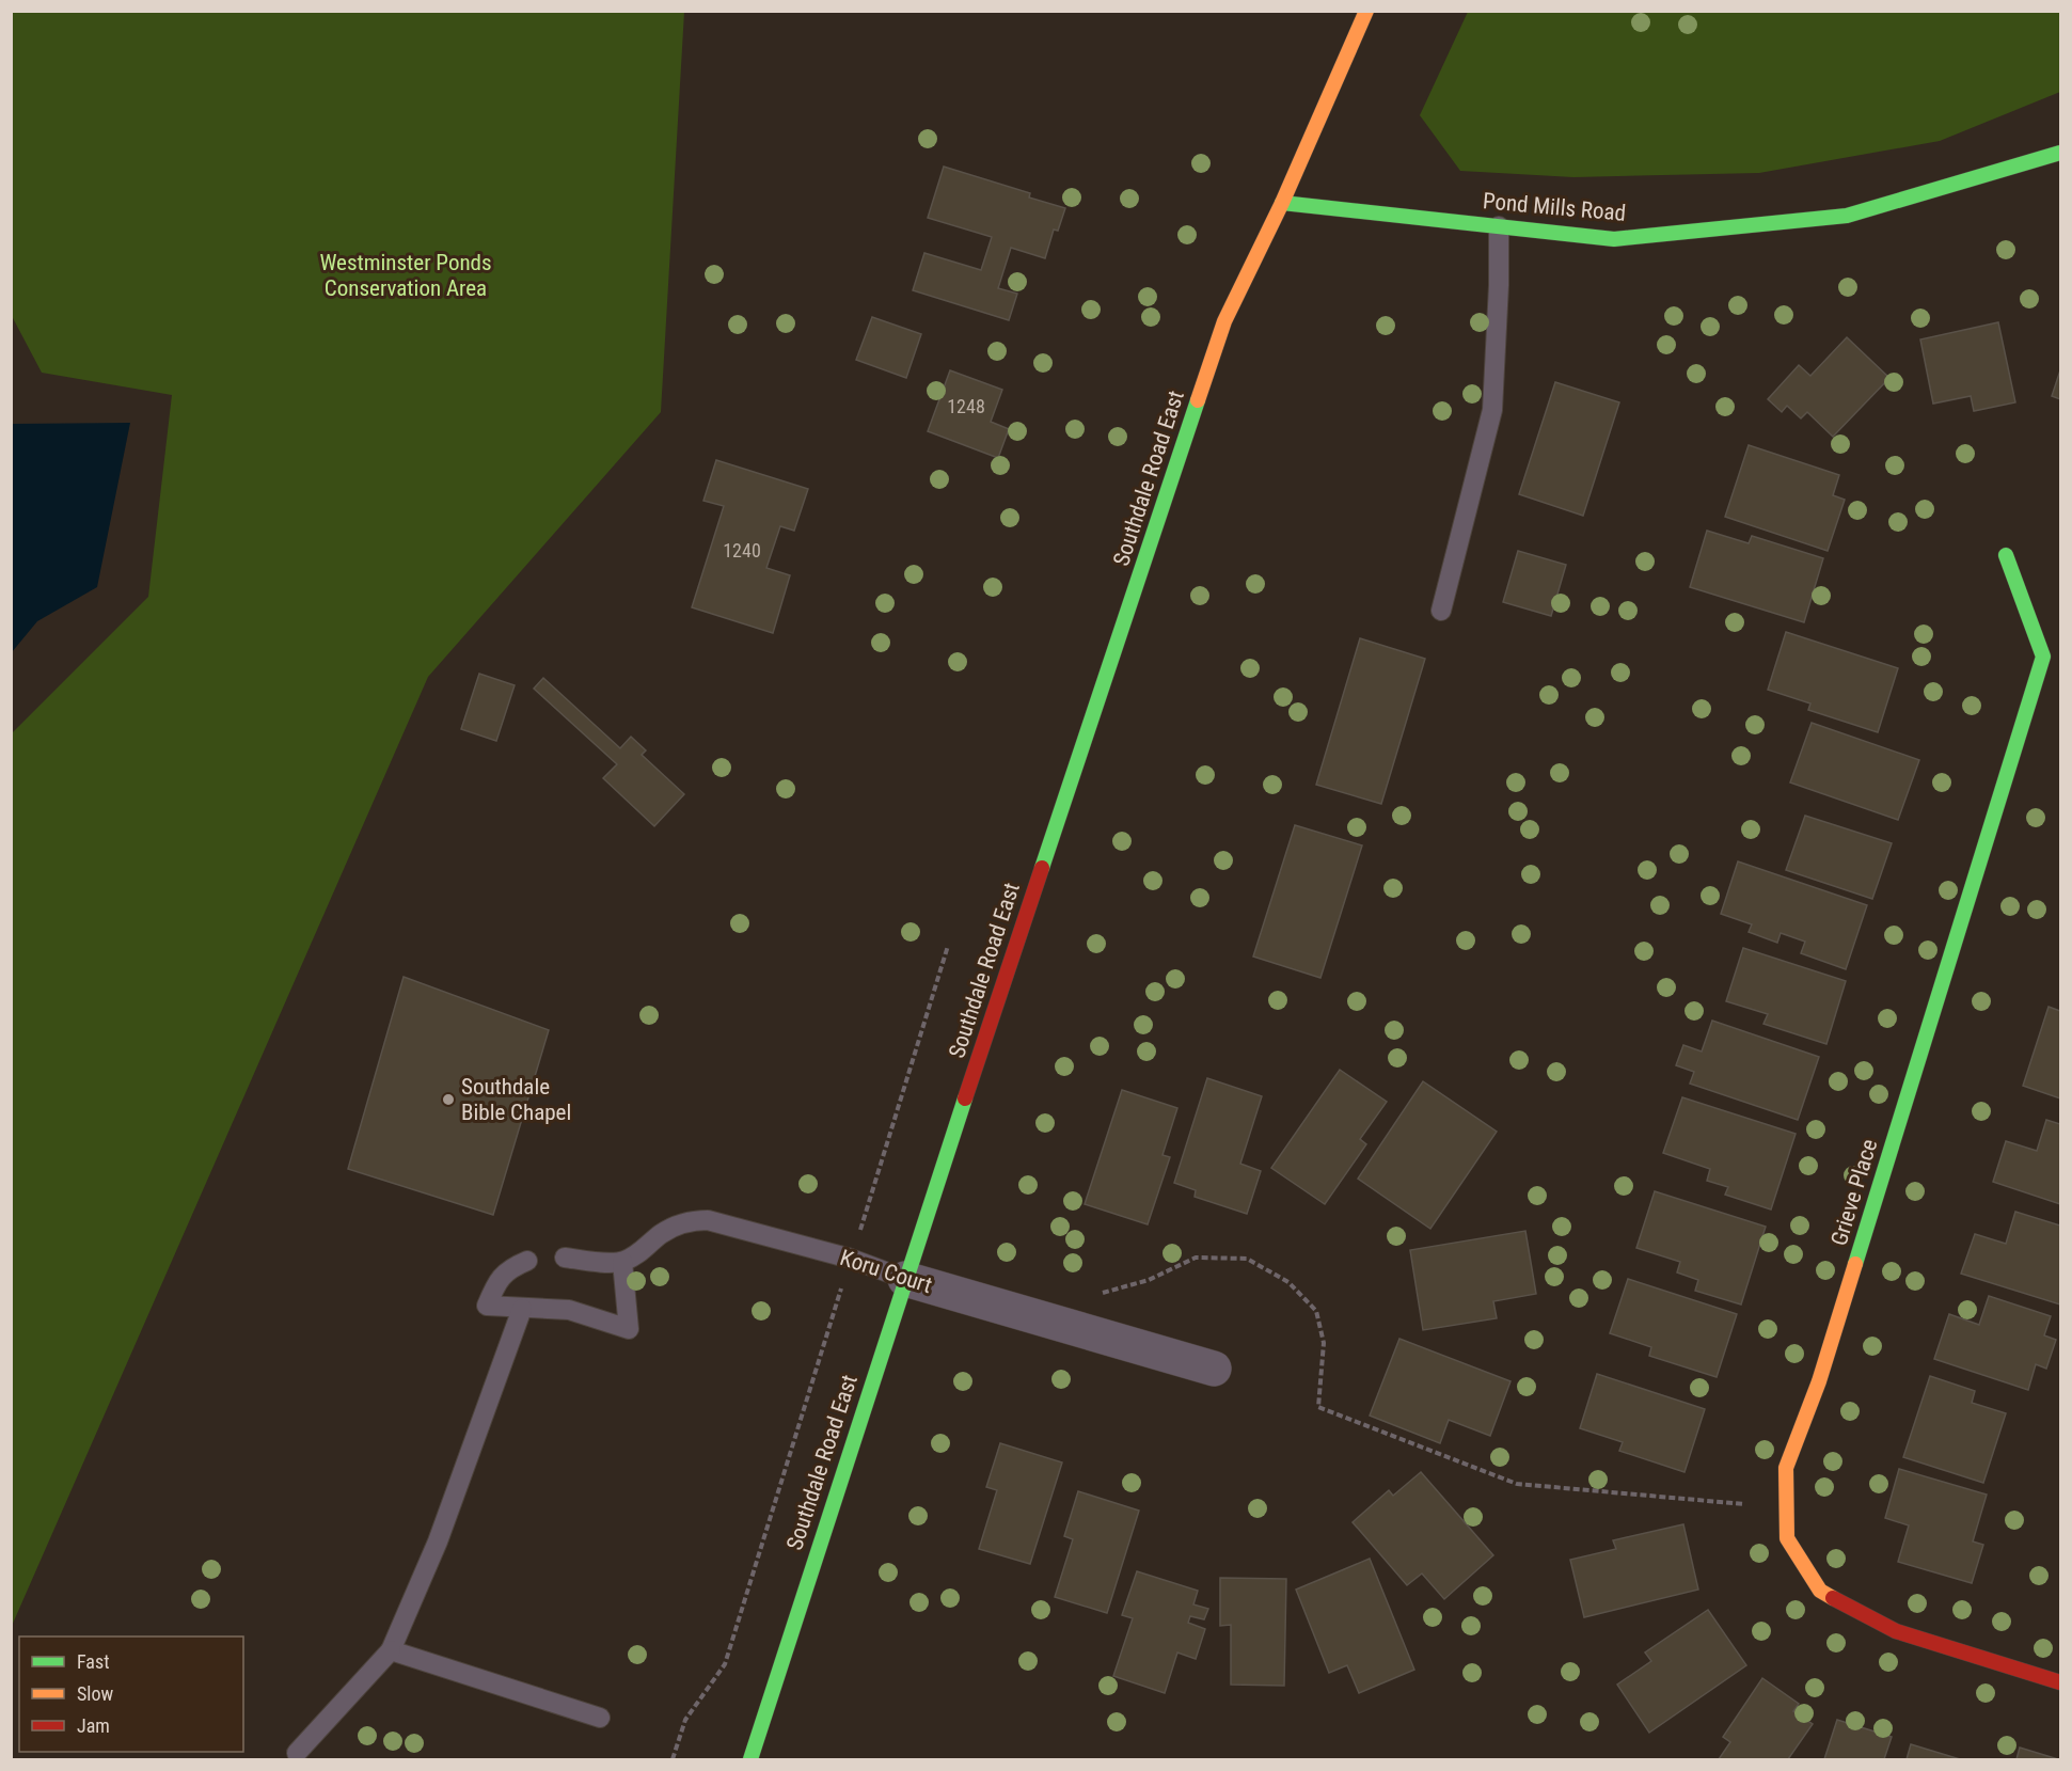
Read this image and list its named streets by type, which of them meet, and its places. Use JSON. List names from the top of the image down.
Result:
{
  "streets": {
    "main road": ["Pond Mills Road", "Southdale Road East", "Grieve Place"],
    "street": ["Koru Court"]
  },
  "crossings": [
    ["Pond Mills Road", "Southdale Road East"],
    ["Southdale Road East", "Koru Court"]
  ],
  "parks": ["Westminster Ponds Conservation Area"],
  "places": ["Southdale Bible Chapel"],
  "house_numbers": ["1248", "1240"],
  "legend": ["Fast", "Slow", "Jam"]
}
